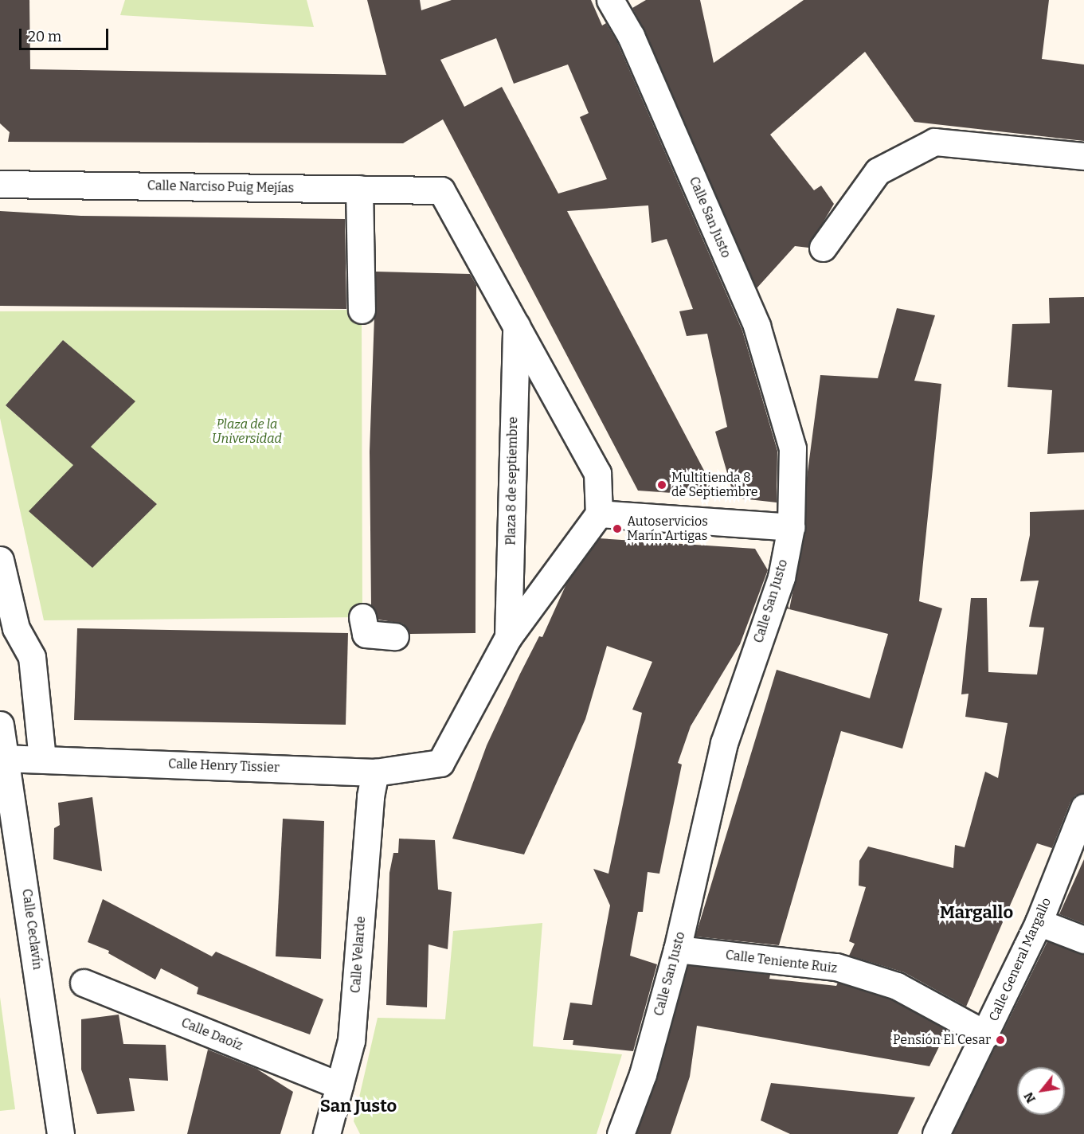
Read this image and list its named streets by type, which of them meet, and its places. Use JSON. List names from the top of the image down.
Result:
{
  "streets": {
    "street": [
      "Calle Narciso Puig Mejías",
      "Calle San Justo",
      "Plaza 8 de septiembre",
      "Calle Henry Tissier",
      "Calle Ceclavín",
      "Calle Velarde",
      "Calle General Margallo",
      "Calle Teniente Ruiz",
      "Calle Daoíz"
    ]
  },
  "crossings": [
    ["Calle Narciso Puig Mejías", "Plaza 8 de septiembre"],
    ["Calle San Justo", "Calle Teniente Ruiz"],
    ["Plaza 8 de septiembre", "Calle Henry Tissier"],
    ["Calle Henry Tissier", "Calle Ceclavín"],
    ["Calle Henry Tissier", "Calle Velarde"],
    ["Calle Velarde", "Calle Daoíz"],
    ["Calle General Margallo", "Calle Teniente Ruiz"]
  ],
  "districts": ["Margallo", "San Justo"],
  "parks": ["Plaza de la Universidad"],
  "places": ["Multitienda 8 de Septiembre", "Autoservicios Marín Artigas", "Pensión El Cesar"],
  "scale_bar": "20 m",
  "north": "bottom left"
}
